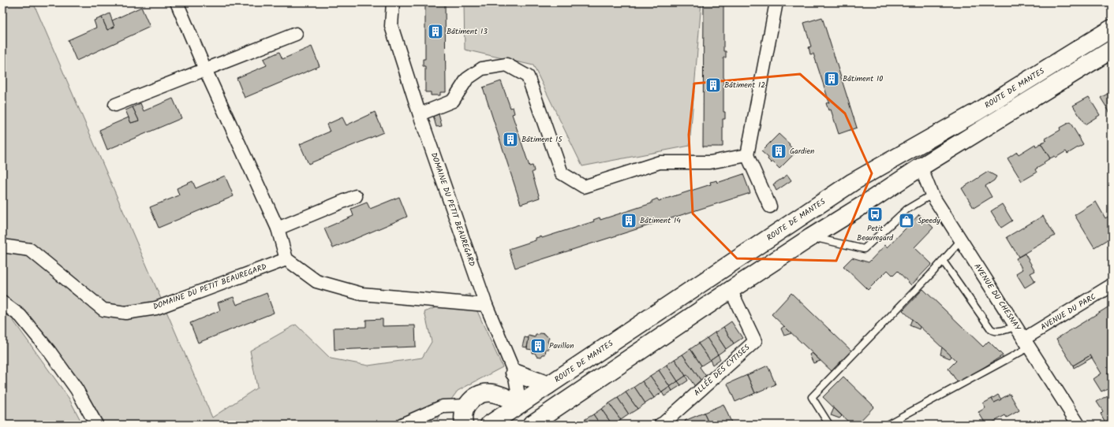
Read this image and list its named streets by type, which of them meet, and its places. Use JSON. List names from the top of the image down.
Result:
{
  "streets": {
    "main road": ["ROUTE DE MANTES"],
    "street": [
      "DOMAINE DU PETIT BEAUREGARD",
      "AVENUE DU CHESNAY",
      "AVENUE DU PARC",
      "ALLÉE DES CYTISES"
    ]
  },
  "crossings": [
    ["ROUTE DE MANTES", "DOMAINE DU PETIT BEAUREGARD"],
    ["AVENUE DU CHESNAY", "AVENUE DU PARC"]
  ],
  "places": {
    "building": [
      "Bâtiment 13",
      "Bâtiment 10",
      "Bâtiment 12",
      "Bâtiment 15",
      "Gardien",
      "Bâtiment 14",
      "Pavillon"
    ],
    "bus stop": ["Petit Beauregard"],
    "shop": ["Speedy"]
  }
}
